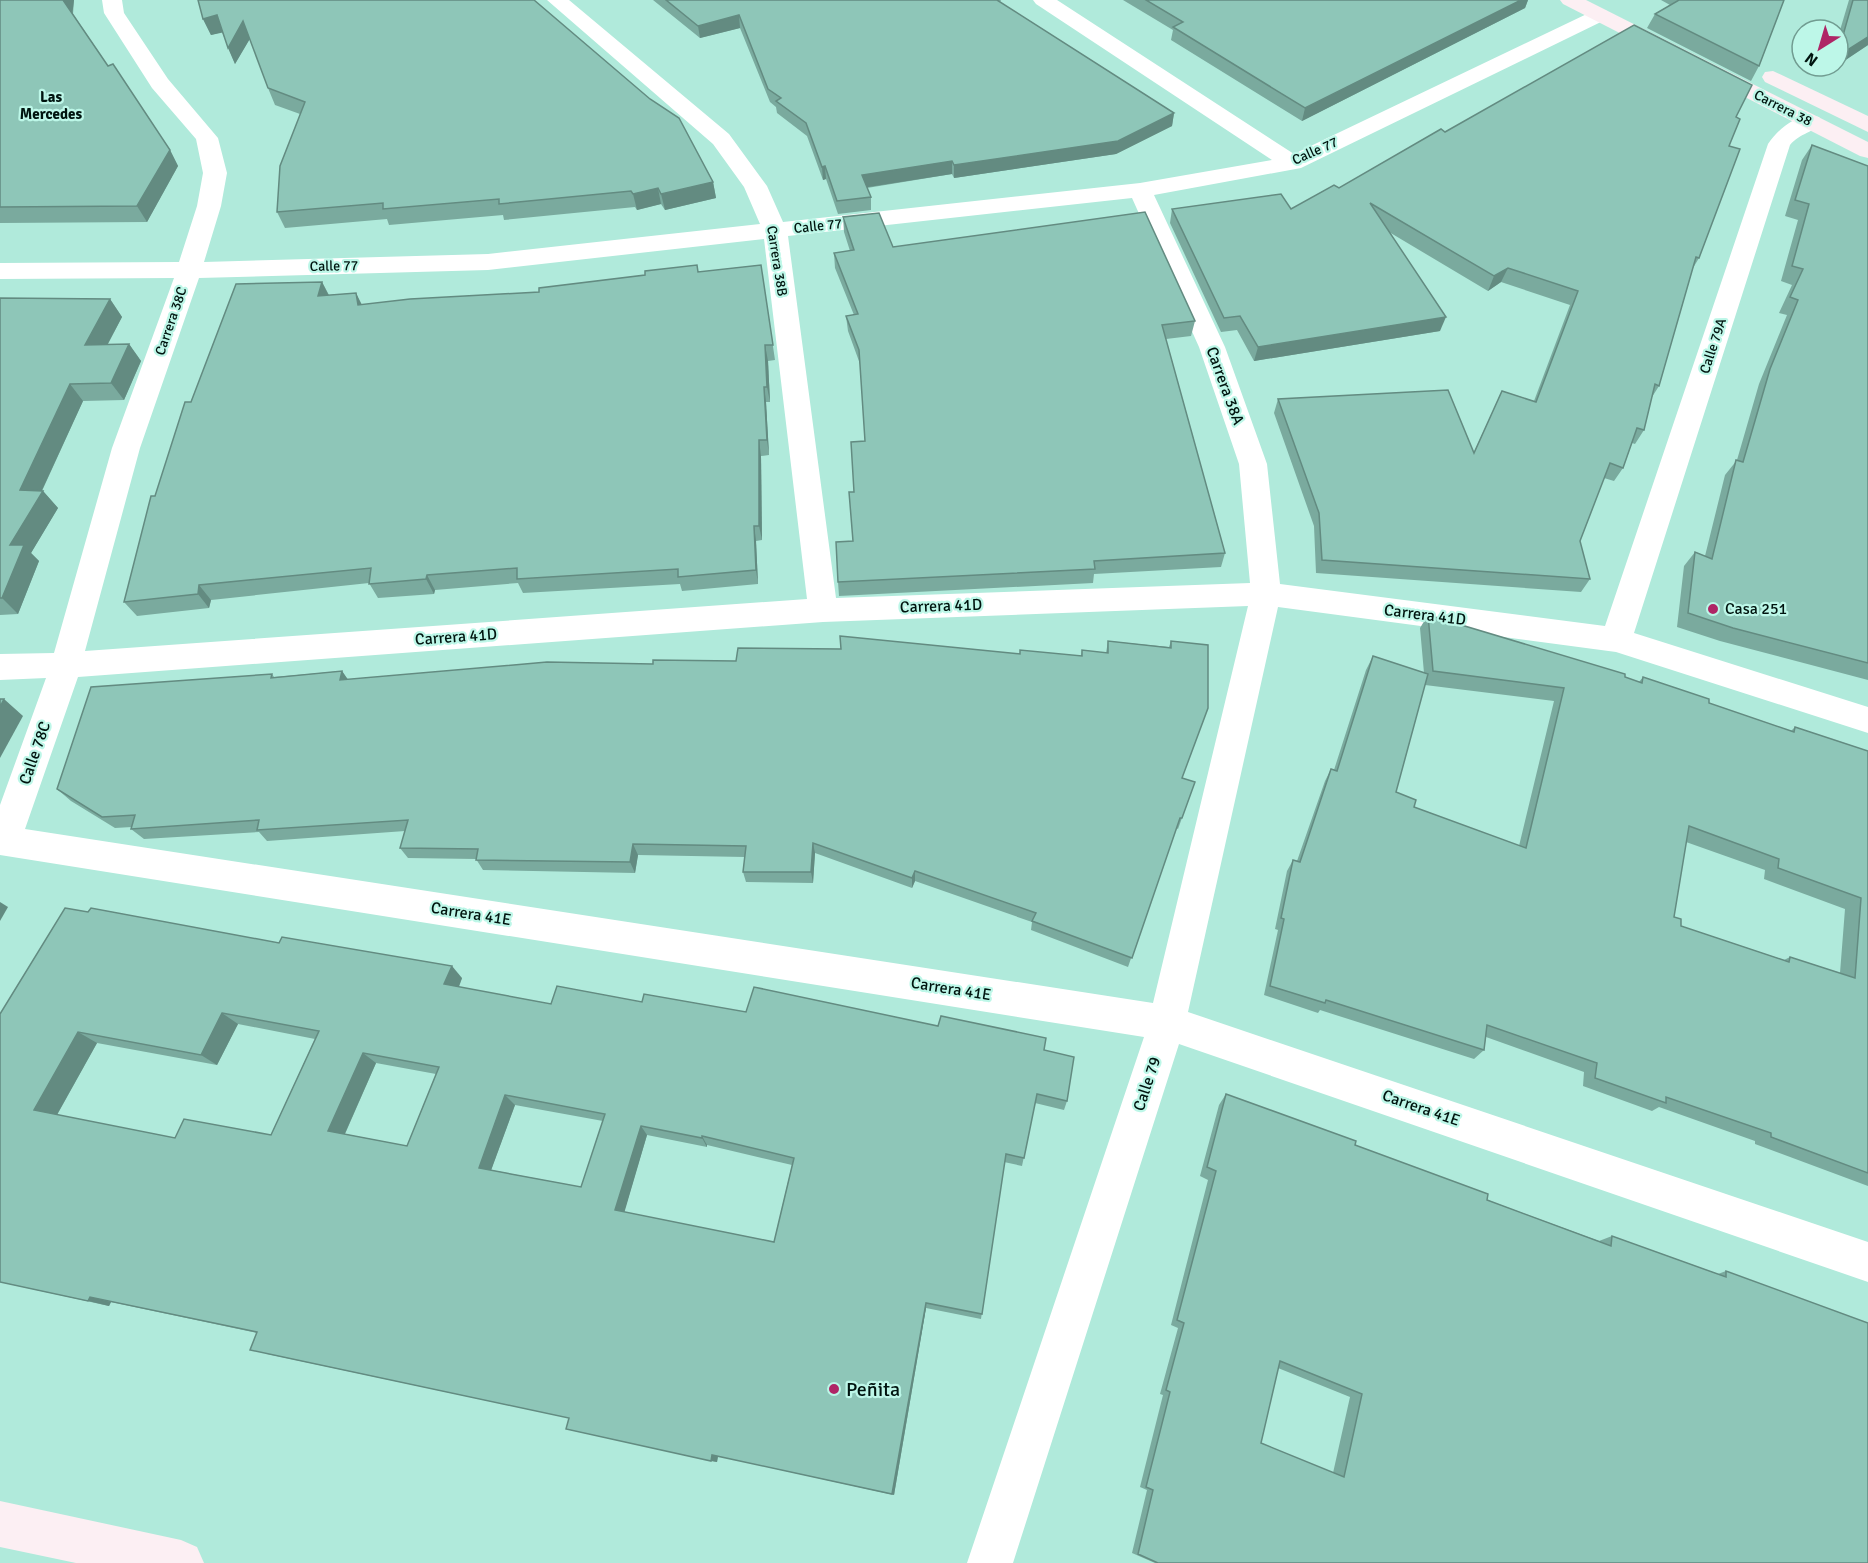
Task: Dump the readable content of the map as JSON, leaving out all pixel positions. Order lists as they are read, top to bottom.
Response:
{
  "streets": {
    "main road": ["Carrera 38", "Calle 79A"],
    "street": [
      "Calle 77",
      "Carrera 38B",
      "Carrera 38C",
      "Carrera 38A",
      "Carrera 41D",
      "Calle 78C",
      "Carrera 41E",
      "Calle 79"
    ]
  },
  "crossings": [
    ["Carrera 38", "Calle 77"],
    ["Carrera 38", "Calle 79A"],
    ["Calle 77", "Carrera 38B"],
    ["Calle 77", "Carrera 38C"],
    ["Calle 77", "Carrera 38A"],
    ["Carrera 38B", "Carrera 41D"],
    ["Carrera 38C", "Carrera 41D"],
    ["Carrera 38C", "Calle 78C"],
    ["Calle 79A", "Carrera 41D"],
    ["Carrera 38A", "Carrera 41D"],
    ["Carrera 38A", "Calle 79"],
    ["Carrera 41D", "Calle 78C"],
    ["Carrera 41D", "Calle 79"],
    ["Calle 78C", "Carrera 41E"],
    ["Carrera 41E", "Calle 79"]
  ],
  "districts": ["Las Mercedes"],
  "places": ["Casa 251", "Peñita"],
  "north": "bottom left"
}
